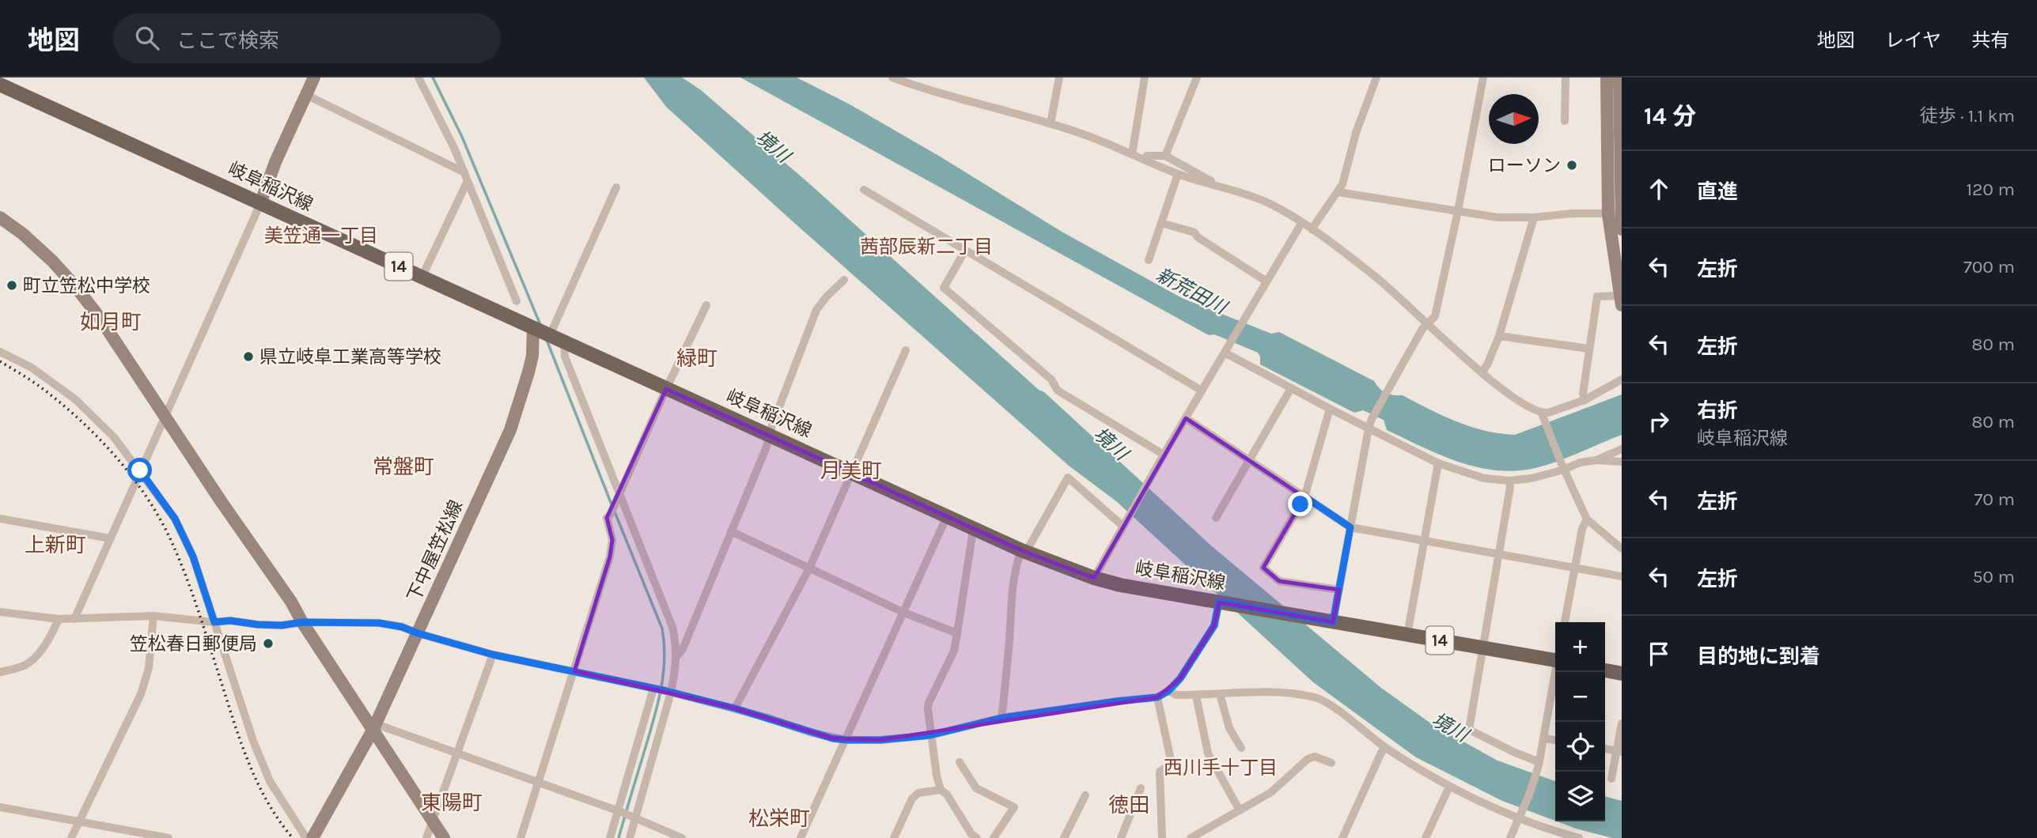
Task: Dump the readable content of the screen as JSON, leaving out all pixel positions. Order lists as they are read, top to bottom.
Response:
{
  "streets": {
    "main road": ["岐阜稲沢線", "14"],
    "street": ["下中屋笠松線"]
  },
  "crossings": [
    ["岐阜稲沢線", "下中屋笠松線"]
  ],
  "districts": [
    "美笠通一丁目",
    "茜部辰新二丁目",
    "如月町",
    "緑町",
    "常盤町",
    "月美町",
    "上新町",
    "西川手十丁目",
    "東陽町",
    "徳田",
    "松栄町"
  ],
  "water": ["境川", "新荒田川"],
  "places": [
    "ローソン",
    "町立笠松中学校",
    "県立岐阜工業高等学校",
    "笠松春日郵便局"
  ],
  "north": "right",
  "page": {
    "header": "地図",
    "search": "ここで検索",
    "nav": ["地図", "レイヤ", "共有"],
    "heading": ["14 分", "徒歩 · 1.1 km"],
    "list": [
      ["直進", "120 m"],
      ["左折", "700 m"],
      ["左折", "80 m"],
      ["右折", "岐阜稲沢線", "80 m"],
      ["左折", "70 m"],
      ["左折", "50 m"],
      "目的地に到着"
    ],
    "map_buttons": ["+", "−"]
  }
}
